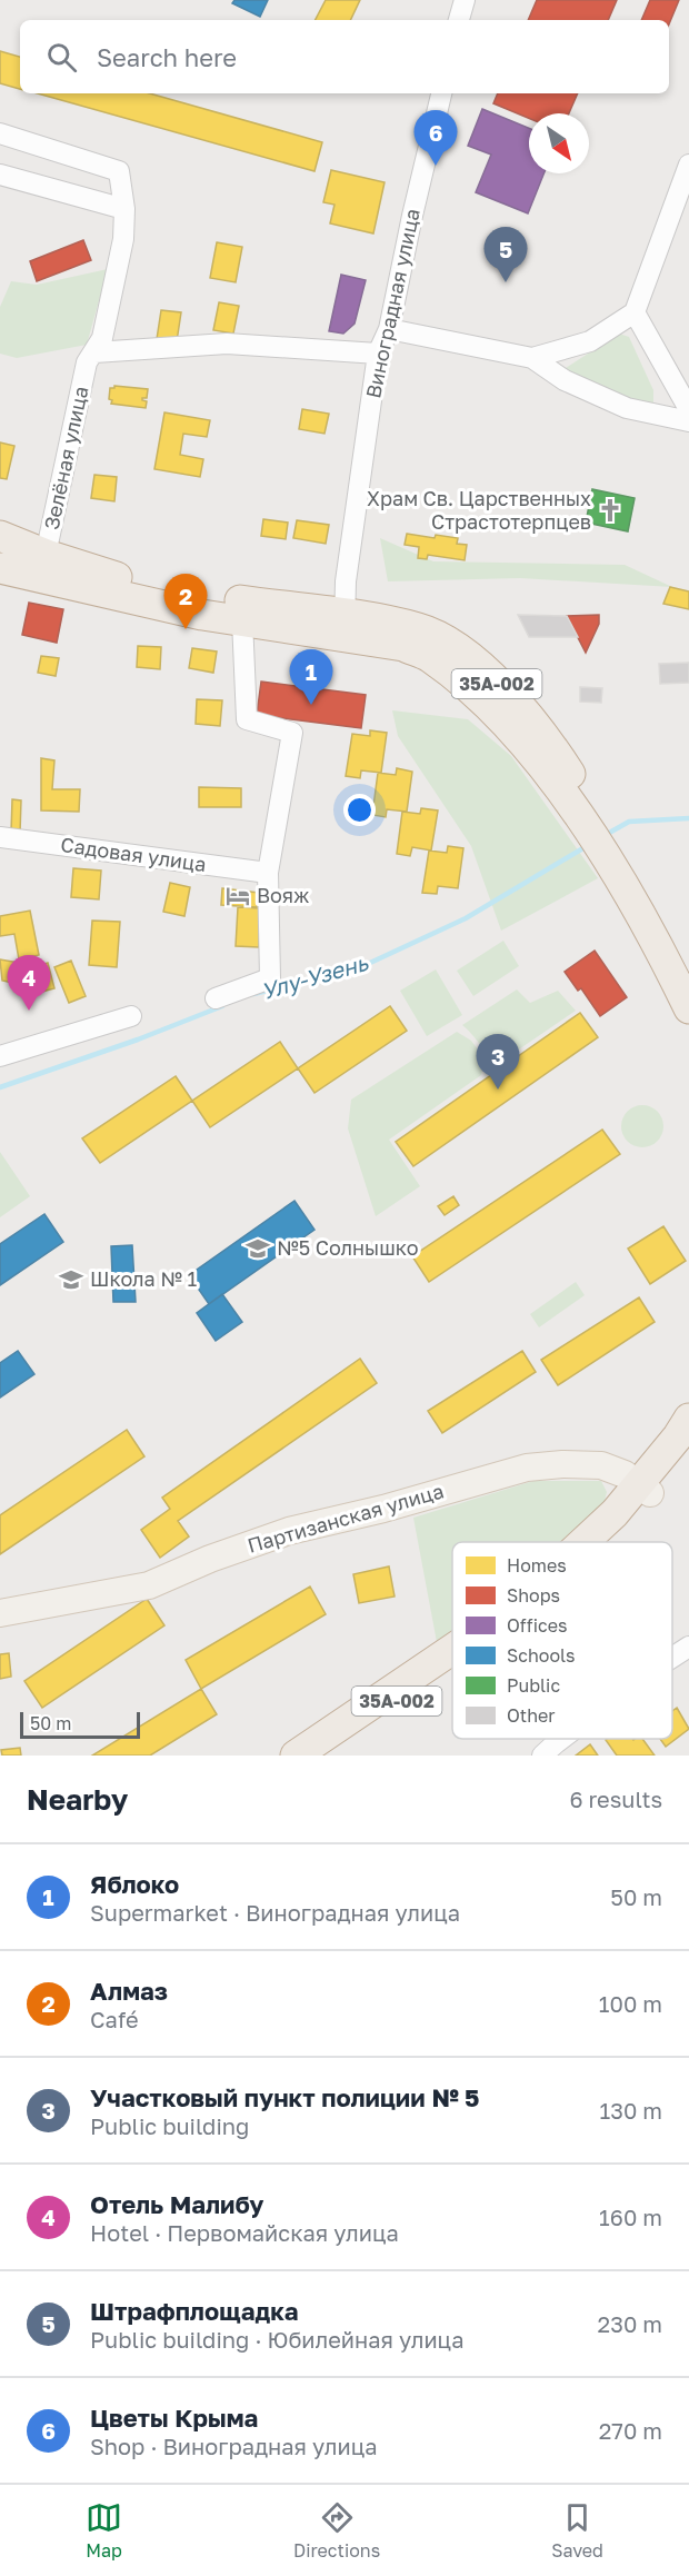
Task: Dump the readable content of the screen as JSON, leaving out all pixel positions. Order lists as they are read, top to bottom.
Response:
{
  "streets": {
    "highway": ["35А-002"],
    "main road": ["Партизанская улица"],
    "street": ["Виноградная улица", "Зелёная улица", "Садовая улица"]
  },
  "crossings": [
    ["Виноградная улица", "35А-002"],
    ["Зелёная улица", "35А-002"],
    ["35А-002", "Партизанская улица"]
  ],
  "water": ["Улу-Узень"],
  "places": {
    "church": ["Храм Св. Царственных Страстотерпцев"],
    "hotel": ["Вояж"],
    "school or university": ["№5 Солнышко", "Школа № 1"]
  },
  "legend": [
    "Homes",
    "Shops",
    "Offices",
    "Schools",
    "Public",
    "Other"
  ],
  "scale_bar": "50 m",
  "north": "bottom right",
  "page": {
    "search": "Search here",
    "pins": [
      "6",
      "5",
      "2",
      "1",
      "4",
      "3"
    ],
    "scale": "50 m",
    "heading": ["Nearby", "6 results"],
    "list": [
      {
        "mark": "1",
        "name": "Яблоко",
        "note": "Supermarket · Виноградная улица",
        "value": "50 m"
      },
      {
        "mark": "2",
        "name": "Алмаз",
        "note": "Café",
        "value": "100 m"
      },
      {
        "mark": "3",
        "name": "Участковый пункт полиции № 5",
        "note": "Public building",
        "value": "130 m"
      },
      {
        "mark": "4",
        "name": "Отель Малибу",
        "note": "Hotel · Первомайская улица",
        "value": "160 m"
      },
      {
        "mark": "5",
        "name": "Штрафплощадка",
        "note": "Public building · Юбилейная улица",
        "value": "230 m"
      },
      {
        "mark": "6",
        "name": "Цветы Крыма",
        "note": "Shop · Виноградная улица",
        "value": "270 m"
      }
    ],
    "nav": ["Map", "Directions", "Saved"]
  }
}
